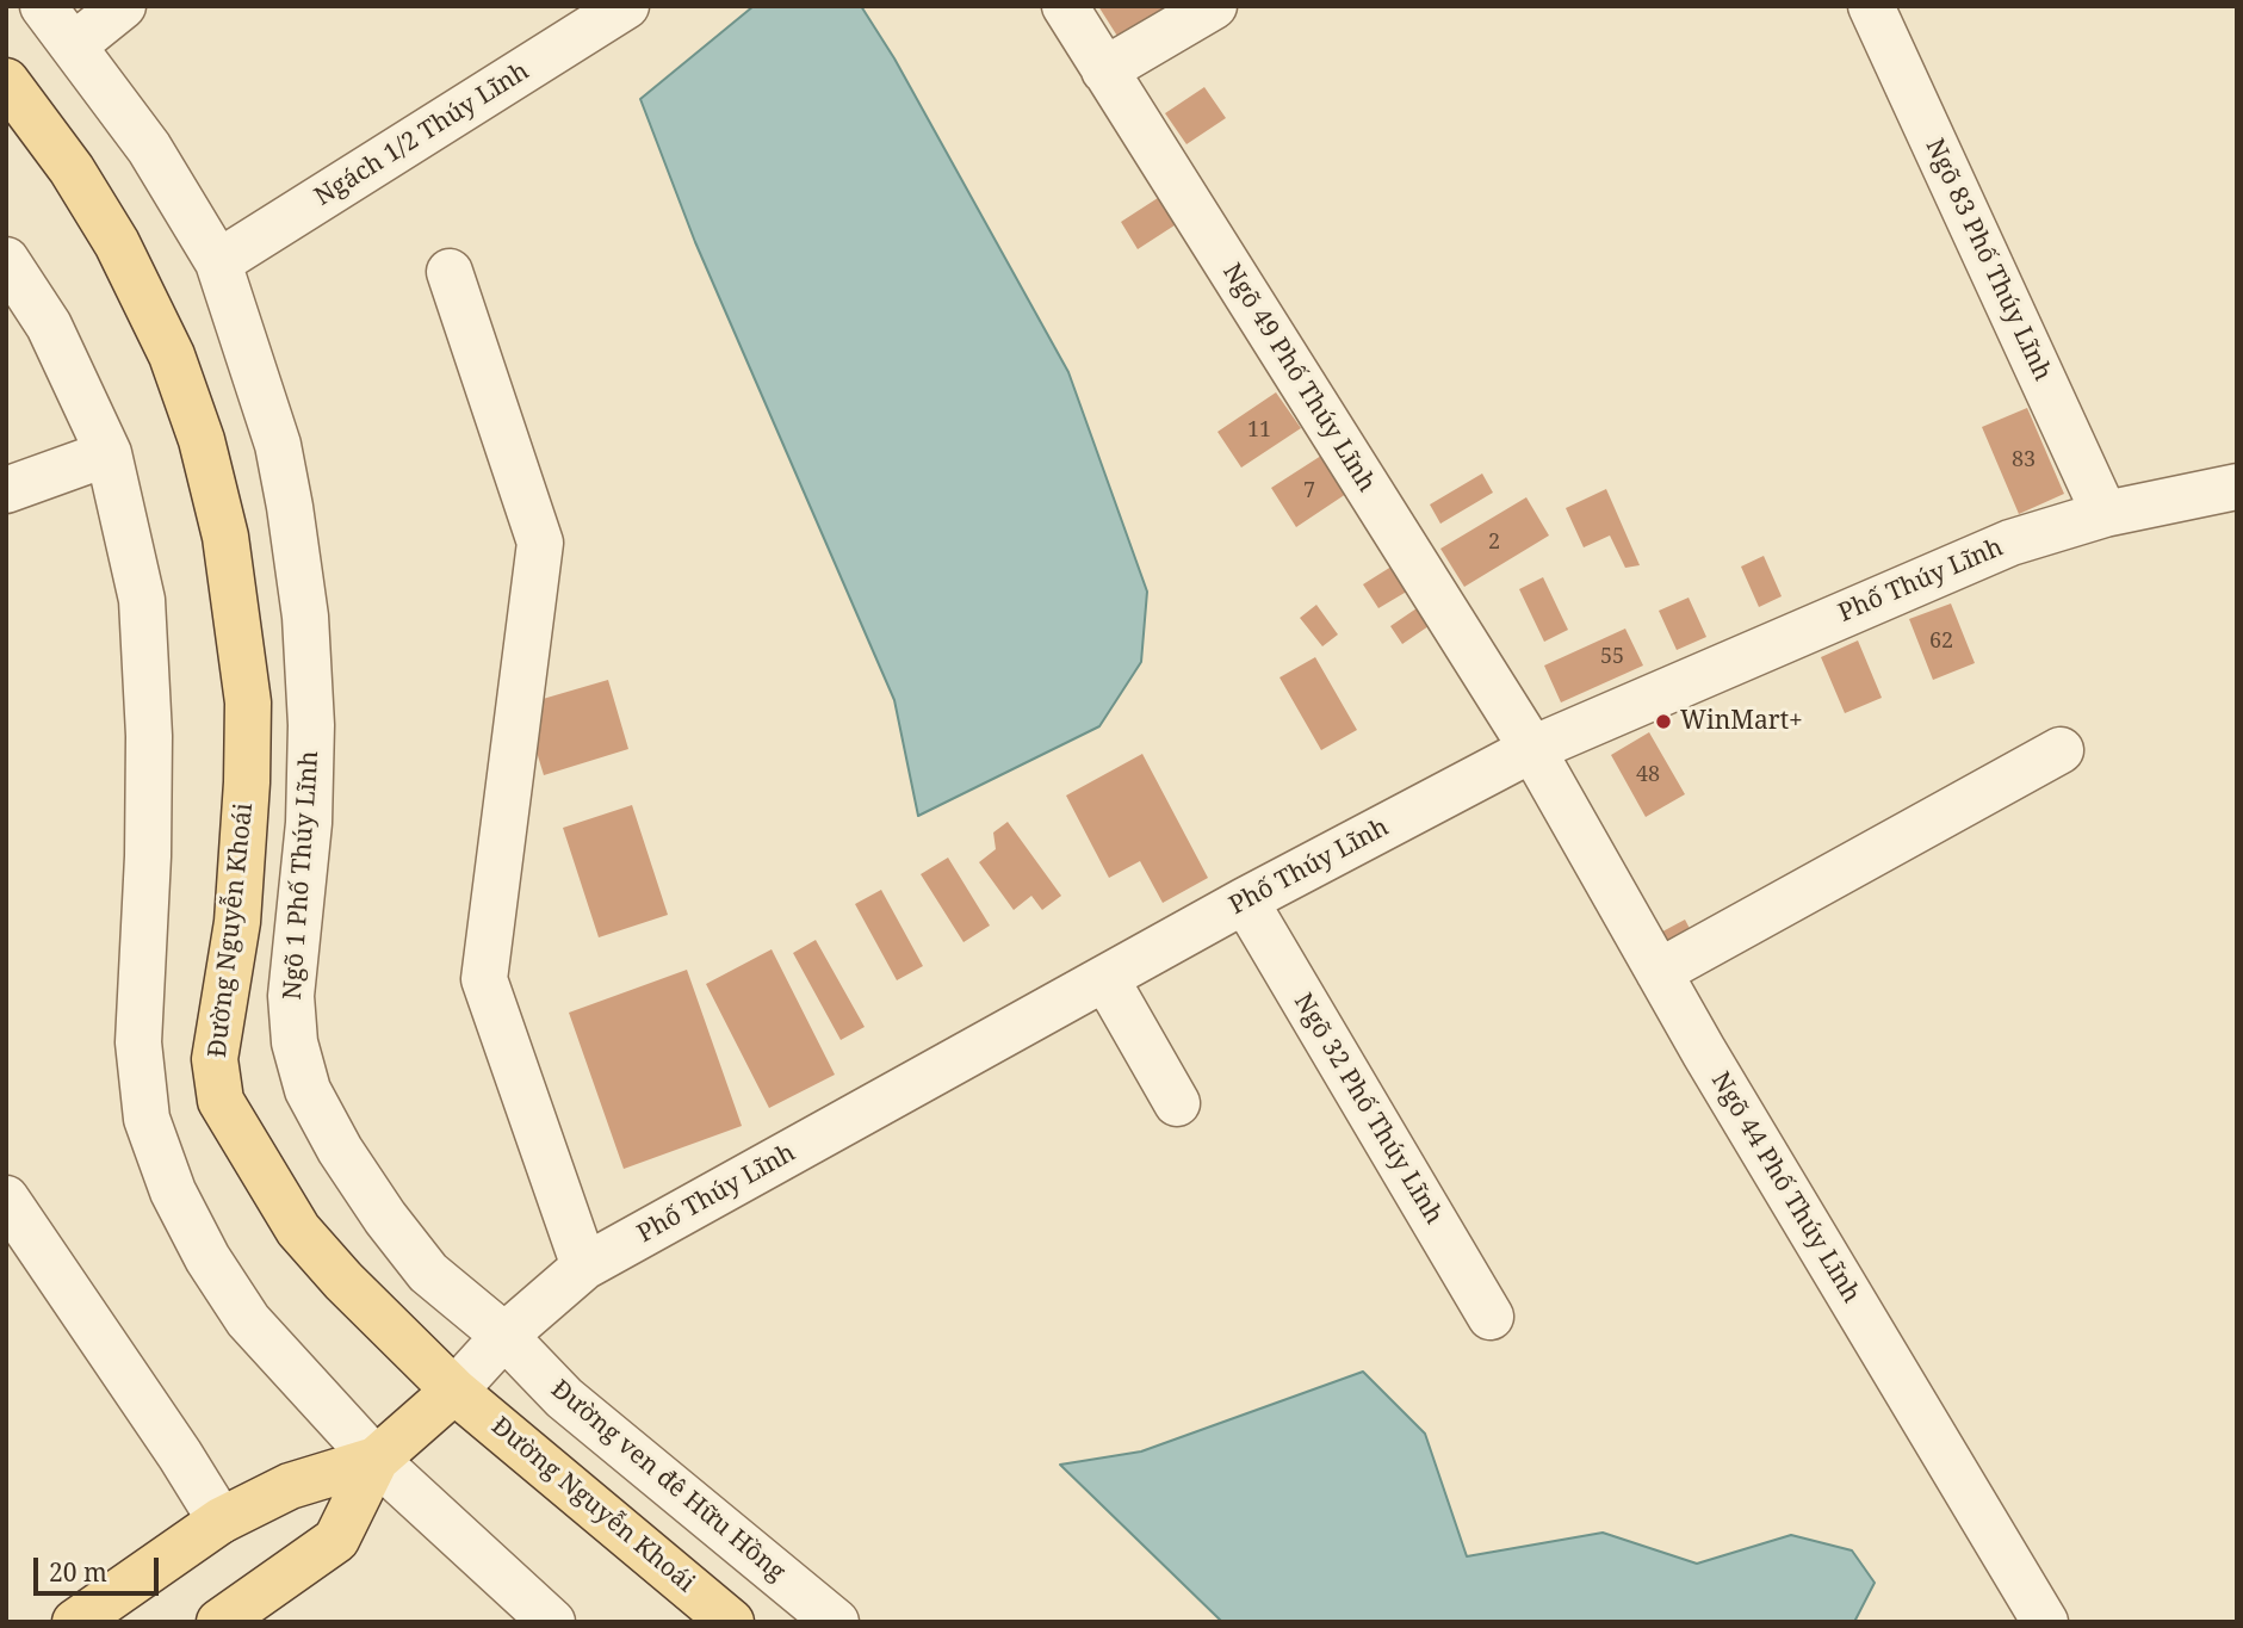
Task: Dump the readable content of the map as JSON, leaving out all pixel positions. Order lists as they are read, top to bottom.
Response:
{
  "streets": {
    "main road": ["Đường Nguyễn Khoái"],
    "street": [
      "Ngách 1/2 Thúy Lĩnh",
      "Ngõ 83 Phố Thúy Lĩnh",
      "Ngõ 49 Phố Thúy Lĩnh",
      "Phố Thúy Lĩnh",
      "Ngõ 1 Phố Thúy Lĩnh",
      "Ngõ 32 Phố Thúy Lĩnh",
      "Ngõ 44 Phố Thúy Lĩnh",
      "Đường ven đê Hữu Hồng"
    ]
  },
  "crossings": [
    ["Ngách 1/2 Thúy Lĩnh", "Ngõ 1 Phố Thúy Lĩnh"],
    ["Ngõ 83 Phố Thúy Lĩnh", "Phố Thúy Lĩnh"],
    ["Ngõ 49 Phố Thúy Lĩnh", "Phố Thúy Lĩnh"],
    ["Ngõ 49 Phố Thúy Lĩnh", "Ngõ 44 Phố Thúy Lĩnh"],
    ["Phố Thúy Lĩnh", "Ngõ 1 Phố Thúy Lĩnh"],
    ["Phố Thúy Lĩnh", "Đường Nguyễn Khoái"],
    ["Phố Thúy Lĩnh", "Ngõ 32 Phố Thúy Lĩnh"],
    ["Phố Thúy Lĩnh", "Ngõ 44 Phố Thúy Lĩnh"],
    ["Phố Thúy Lĩnh", "Đường ven đê Hữu Hồng"],
    ["Ngõ 1 Phố Thúy Lĩnh", "Đường ven đê Hữu Hồng"]
  ],
  "places": ["WinMart+"],
  "house_numbers": [
    "11",
    "83",
    "7",
    "2",
    "62",
    "55",
    "48"
  ],
  "scale_bar": "20 m"
}
